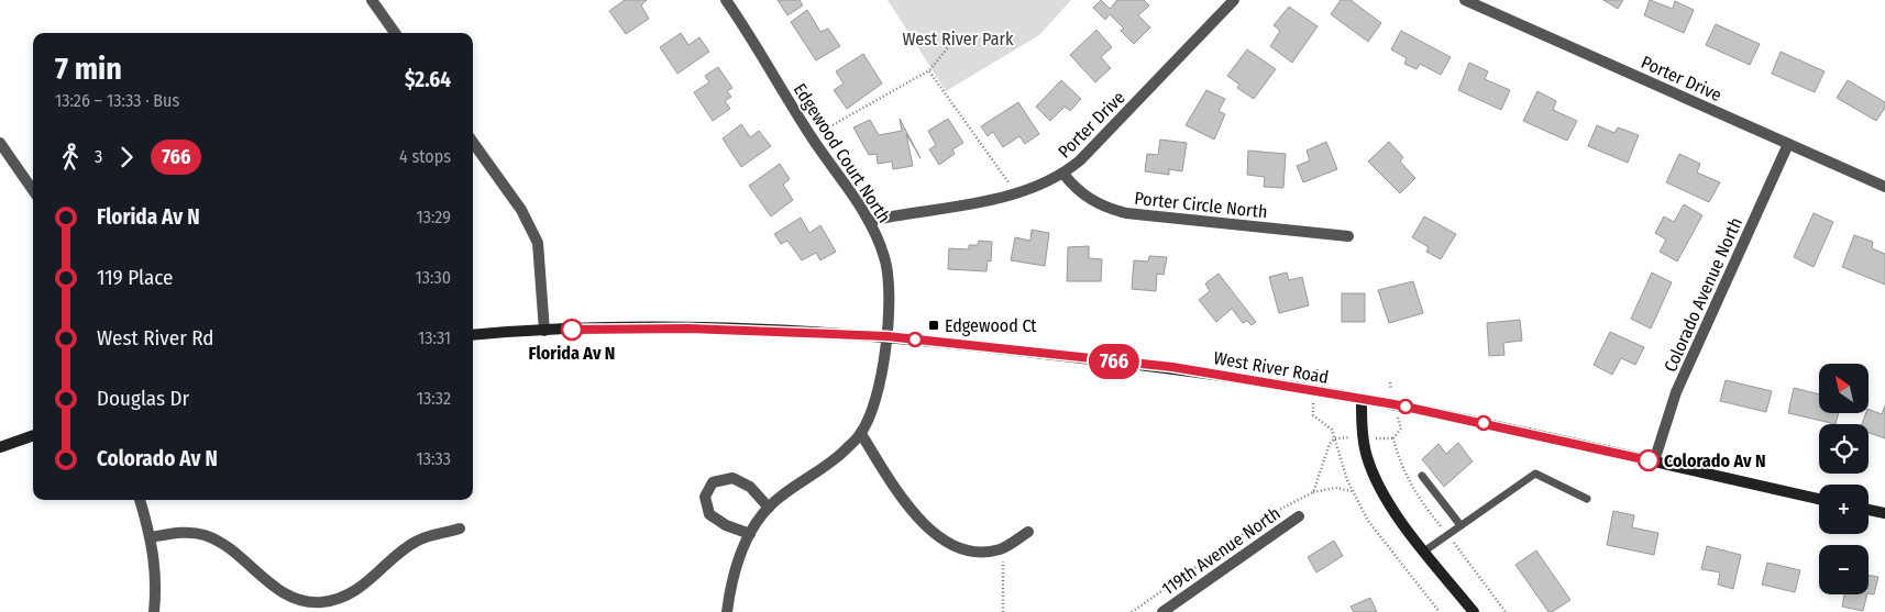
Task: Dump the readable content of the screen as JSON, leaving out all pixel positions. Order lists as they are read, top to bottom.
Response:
{
  "streets": {
    "main road": ["West River Road"],
    "street": [
      "Porter Drive",
      "Edgewood Court North",
      "Porter Circle North",
      "Colorado Avenue North",
      "119th Avenue North"
    ]
  },
  "crossings": [
    ["Porter Drive", "Edgewood Court North"],
    ["Porter Drive", "Porter Circle North"],
    ["Porter Drive", "Colorado Avenue North"],
    ["Edgewood Court North", "West River Road"],
    ["Colorado Avenue North", "West River Road"]
  ],
  "parks": ["West River Park"],
  "places": {
    "transit": ["Edgewood Ct"],
    "other": ["Florida Av N", "Colorado Av N"]
  },
  "lines": ["bus line 766"],
  "north": "top left",
  "page": {
    "on_map": "766",
    "heading": ["7 min", "13:26 – 13:33 · Bus", "$2.64"],
    "legs": ["3", "766", "4 stops"],
    "list": [
      {
        "name": "Florida Av N",
        "value": "13:29"
      },
      {
        "name": "119 Place",
        "value": "13:30"
      },
      {
        "name": "West River Rd",
        "value": "13:31"
      },
      {
        "name": "Douglas Dr",
        "value": "13:32"
      },
      {
        "name": "Colorado Av N",
        "value": "13:33"
      }
    ],
    "map_buttons": ["+", "−"]
  }
}
